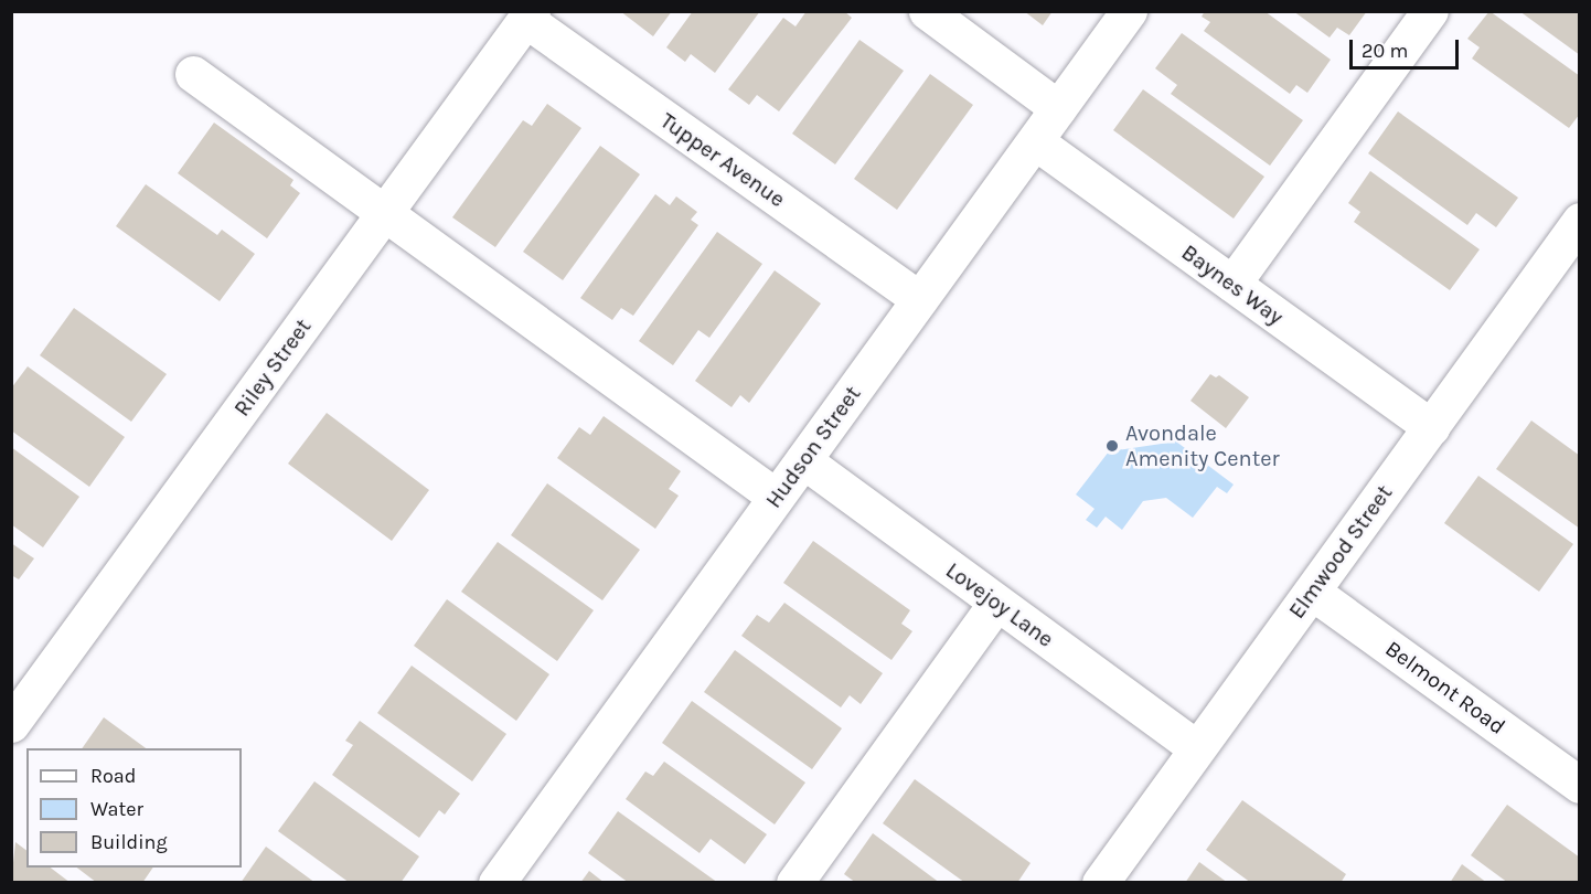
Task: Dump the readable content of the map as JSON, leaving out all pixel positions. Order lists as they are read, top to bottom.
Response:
{
  "streets": {
    "street": [
      "Tupper Avenue",
      "Baynes Way",
      "Riley Street",
      "Hudson Street",
      "Elmwood Street",
      "Lovejoy Lane",
      "Belmont Road"
    ]
  },
  "crossings": [
    ["Tupper Avenue", "Riley Street"],
    ["Tupper Avenue", "Hudson Street"],
    ["Baynes Way", "Hudson Street"],
    ["Baynes Way", "Elmwood Street"],
    ["Hudson Street", "Lovejoy Lane"],
    ["Elmwood Street", "Lovejoy Lane"],
    ["Elmwood Street", "Belmont Road"]
  ],
  "places": ["Avondale Amenity Center"],
  "legend": ["Road", "Water", "Building"],
  "scale_bar": "20 m"
}
